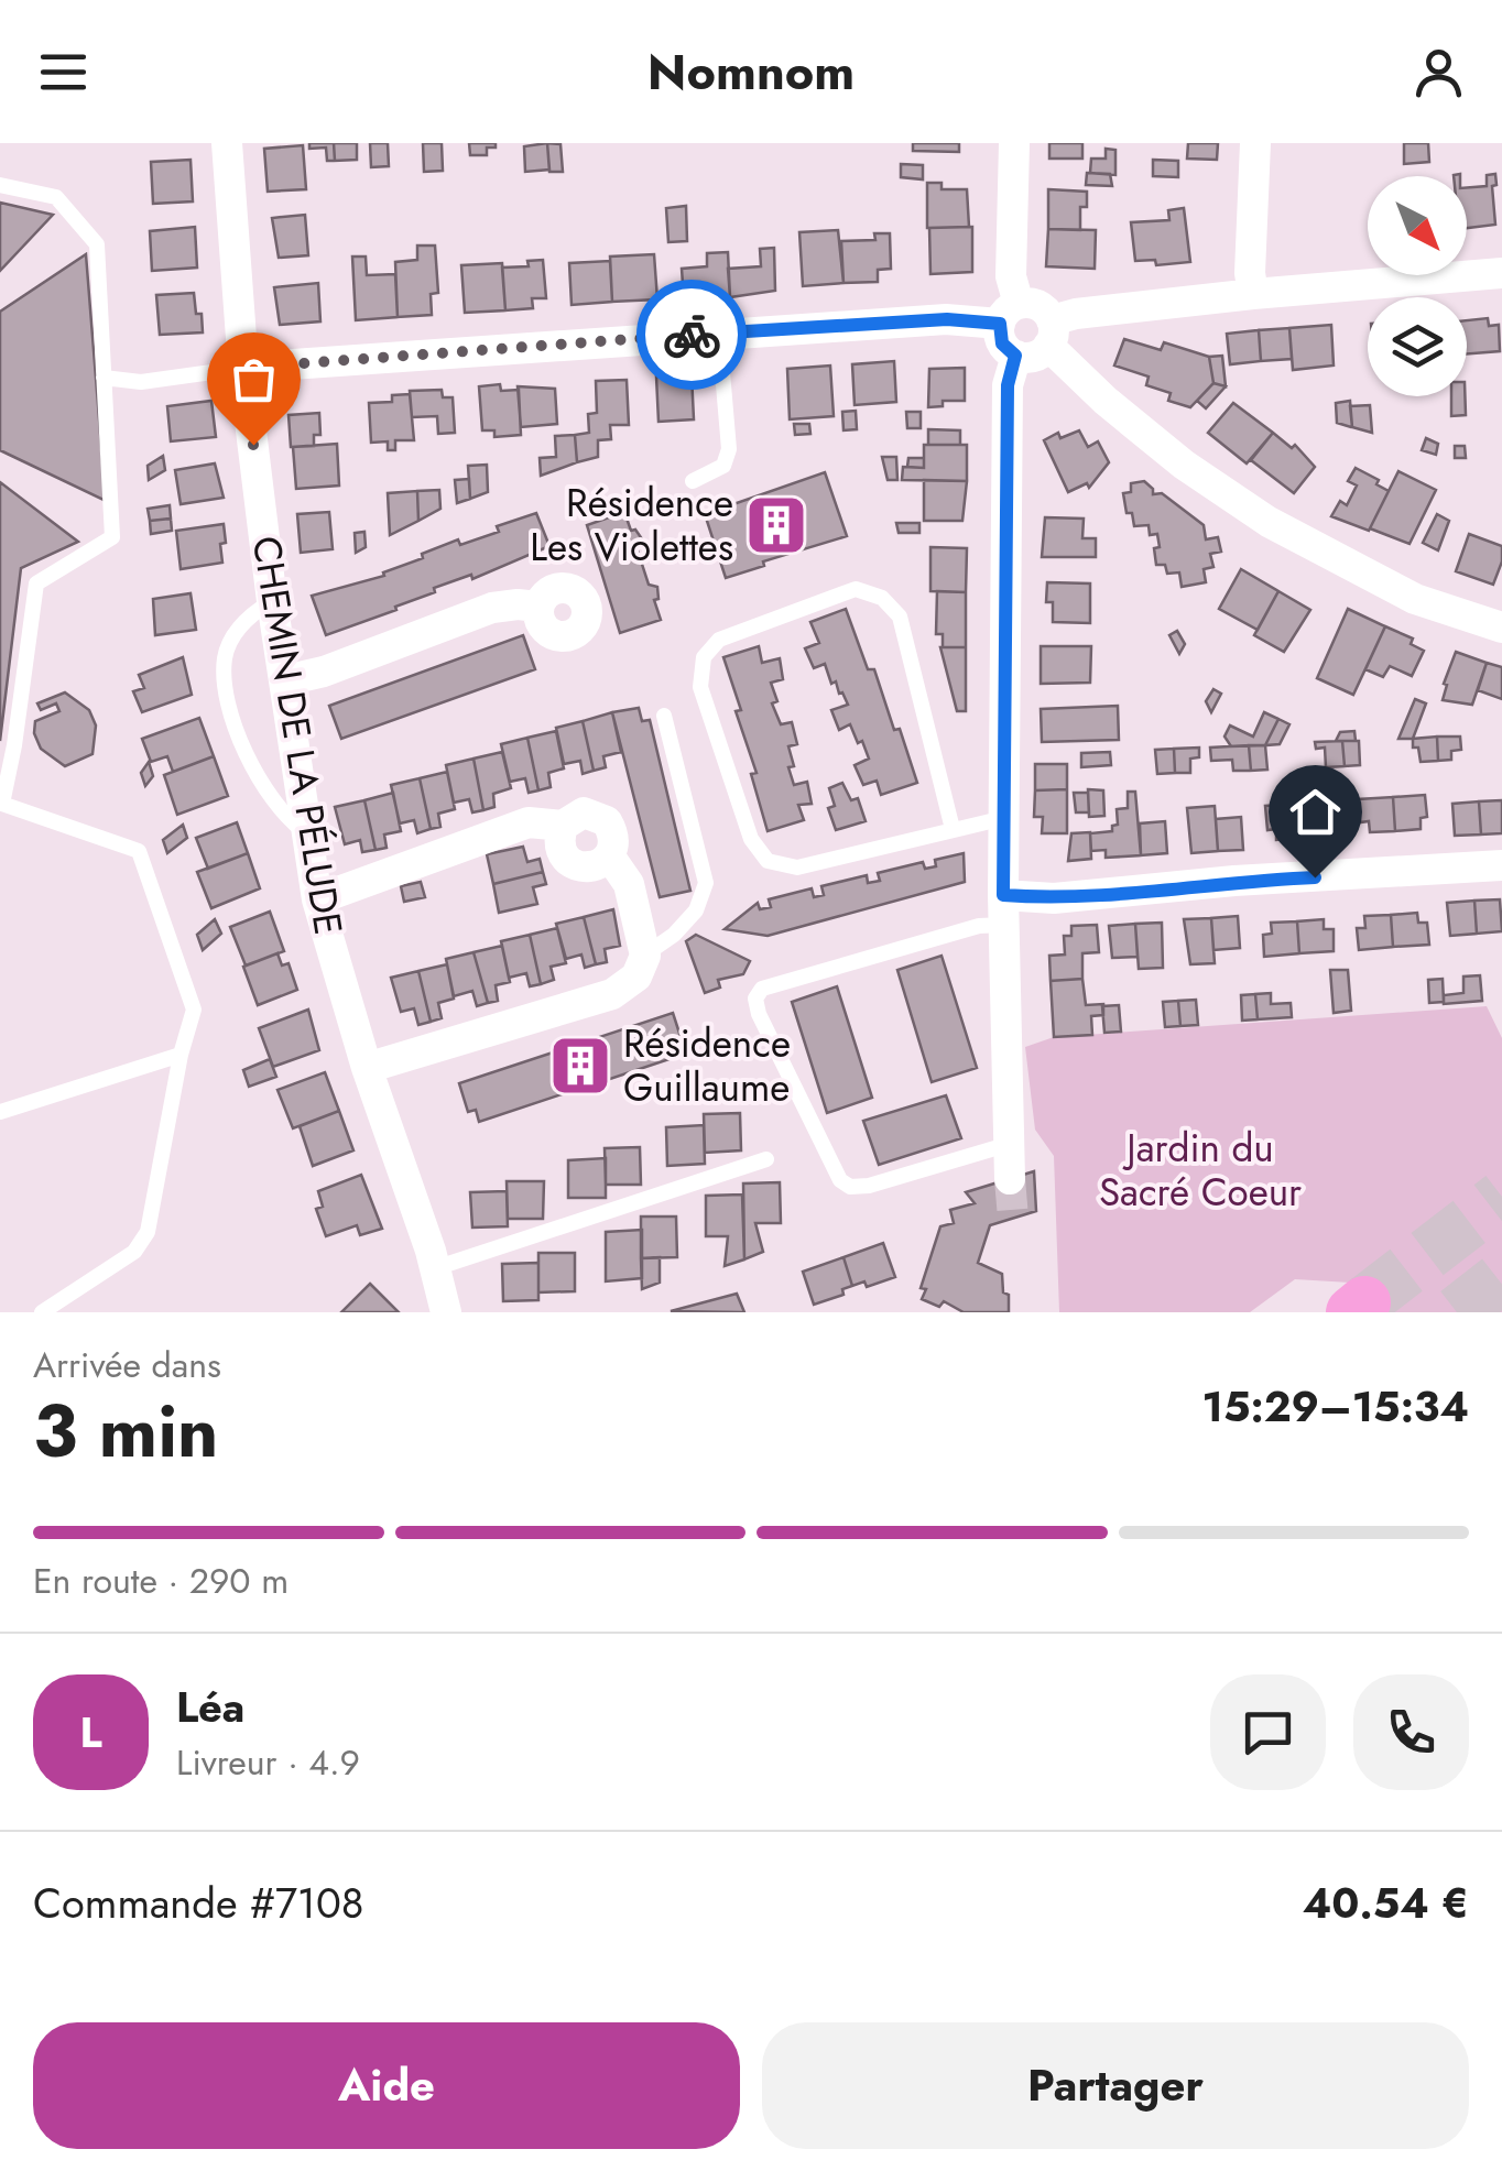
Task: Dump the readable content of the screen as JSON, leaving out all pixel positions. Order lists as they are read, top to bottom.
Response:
{
  "streets": {
    "street": ["CHEMIN DE LA PÉLUDE"]
  },
  "parks": ["Jardin du Sacré Coeur"],
  "places": {
    "building": ["Résidence Les Violettes", "Résidence Guillaume"]
  },
  "north": "bottom right",
  "page": {
    "header": "Nomnom",
    "heading": ["3 min", "Arrivée dans", "15:29–15:34"],
    "panel": [
      "Léa",
      "Livreur · 4.9",
      "Commande #7108",
      "40.54 €"
    ],
    "bar": "En route · 290 m",
    "round": "L",
    "buttons": ["Aide", "Partager"]
  }
}
